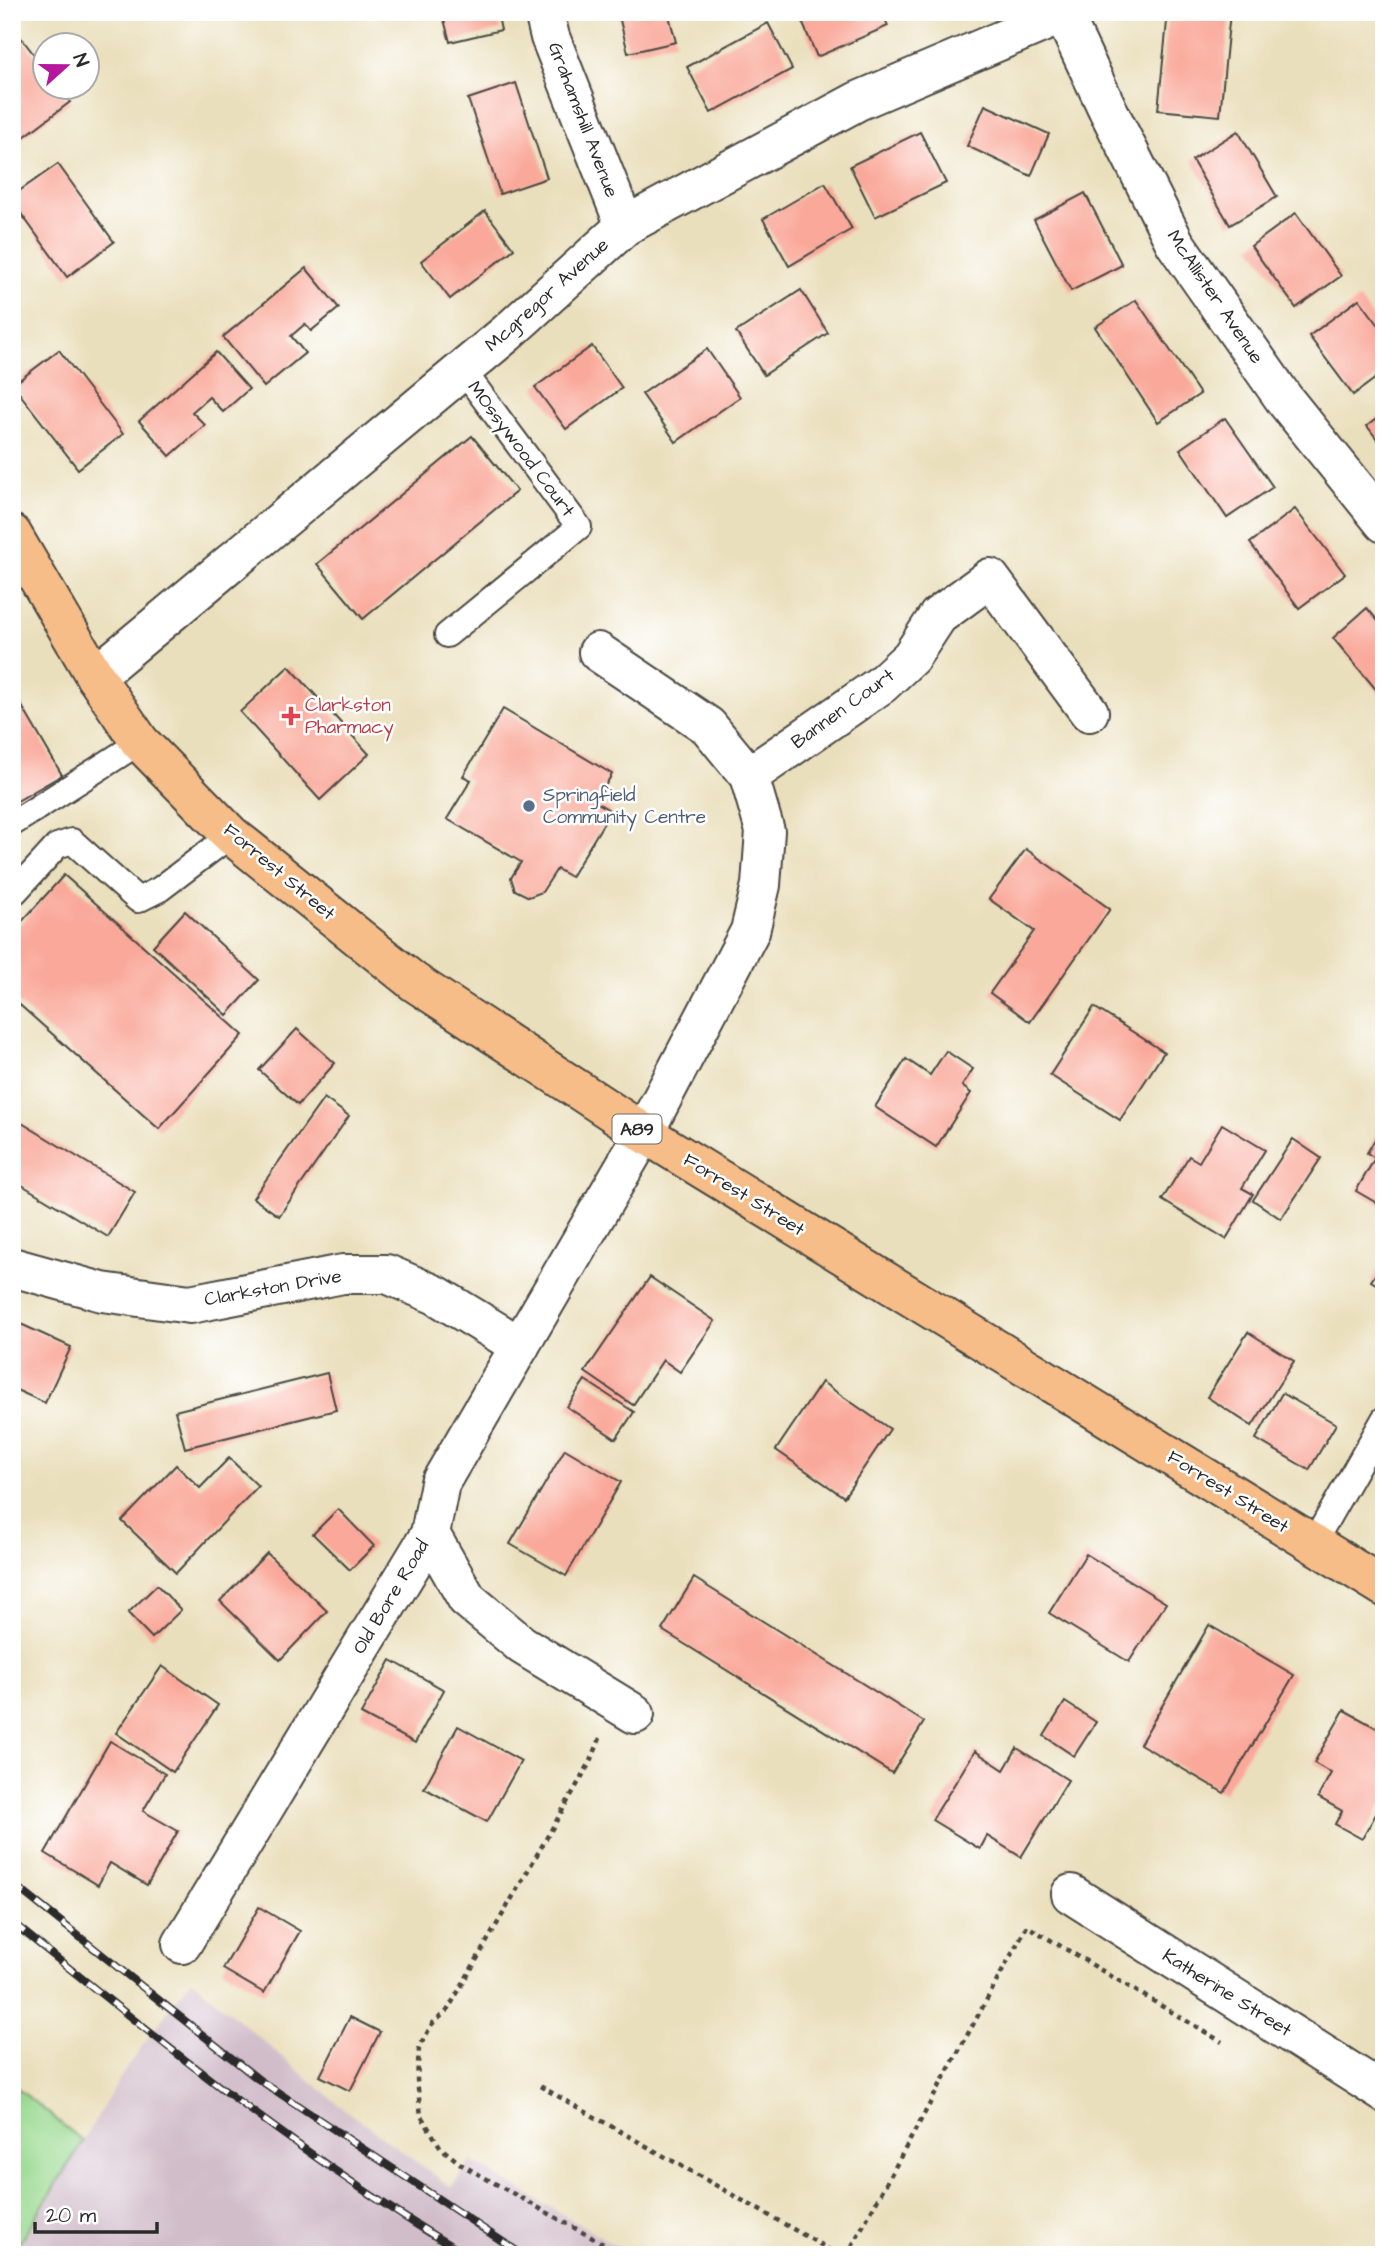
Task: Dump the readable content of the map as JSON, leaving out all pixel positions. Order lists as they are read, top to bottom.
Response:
{
  "streets": {
    "main road": ["Forrest Street", "A89"],
    "street": [
      "Grahamshill Avenue",
      "Mcgregor Avenue",
      "McAllister Avenue",
      "Bannen Court",
      "Clarkston Drive",
      "Old Bore Road",
      "Katherine Street"
    ],
    "lane": ["MOssywood Court"]
  },
  "crossings": [
    ["Grahamshill Avenue", "Mcgregor Avenue"],
    ["Mcgregor Avenue", "McAllister Avenue"],
    ["Mcgregor Avenue", "MOssywood Court"],
    ["Mcgregor Avenue", "Forrest Street"],
    ["Forrest Street", "Old Bore Road"],
    ["Clarkston Drive", "Old Bore Road"]
  ],
  "places": {
    "health": ["Clarkston Pharmacy"],
    "other": ["Springfield Community Centre"]
  },
  "scale_bar": "20 m",
  "north": "right"
}
